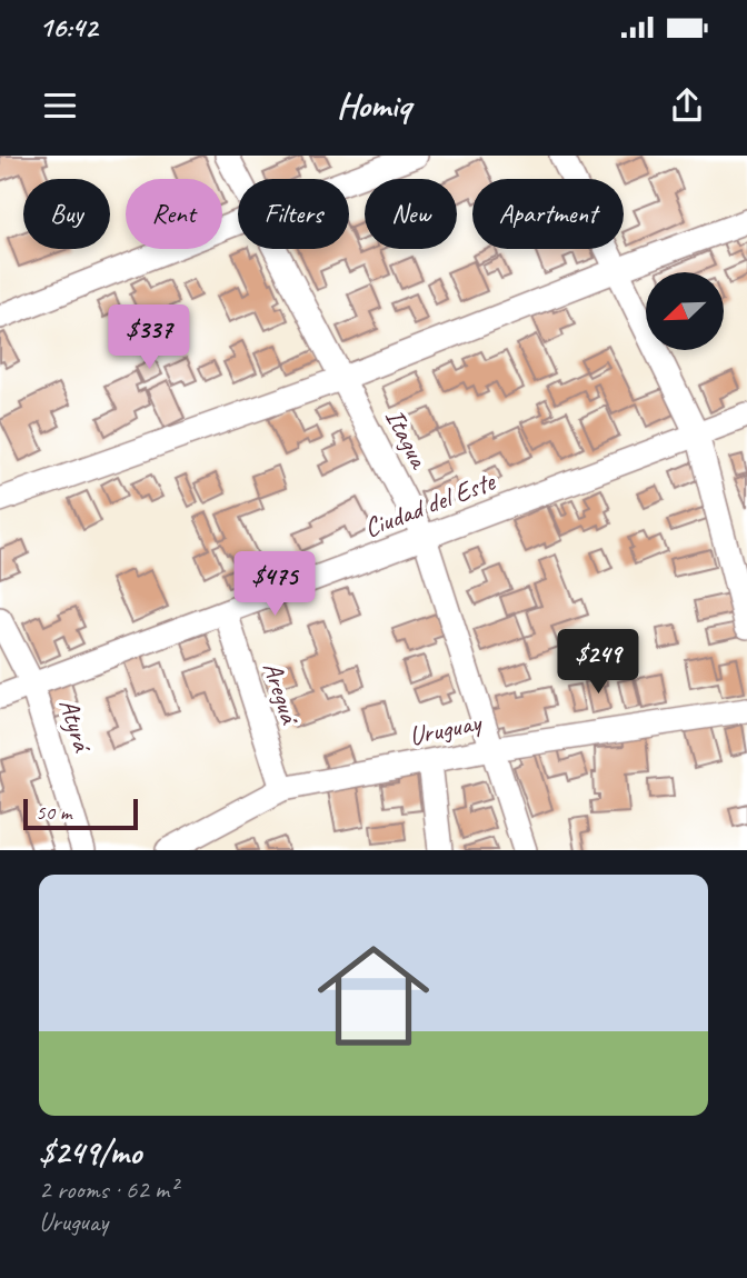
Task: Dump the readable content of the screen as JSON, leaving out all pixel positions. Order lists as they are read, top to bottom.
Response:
{
  "streets": {
    "street": [
      "Itagua",
      "Ciudad del Este",
      "Areguá",
      "Atyrá",
      "Uruguay"
    ]
  },
  "crossings": [
    ["Itagua", "Ciudad del Este"],
    ["Itagua", "Uruguay"],
    ["Ciudad del Este", "Areguá"],
    ["Ciudad del Este", "Atyrá"],
    ["Areguá", "Uruguay"]
  ],
  "scale_bar": "50 m",
  "north": "bottom left",
  "page": {
    "status": "16:42",
    "header": "Homiq",
    "chip": [
      "Buy",
      "Rent",
      "Filters",
      "New",
      "Apartment"
    ],
    "price": ["$337", "$475", "$249"],
    "scale": "50 m",
    "list": [
      {
        "name": "$249/mo",
        "note": "2 rooms · 62 m² · Uruguay"
      }
    ]
  }
}
